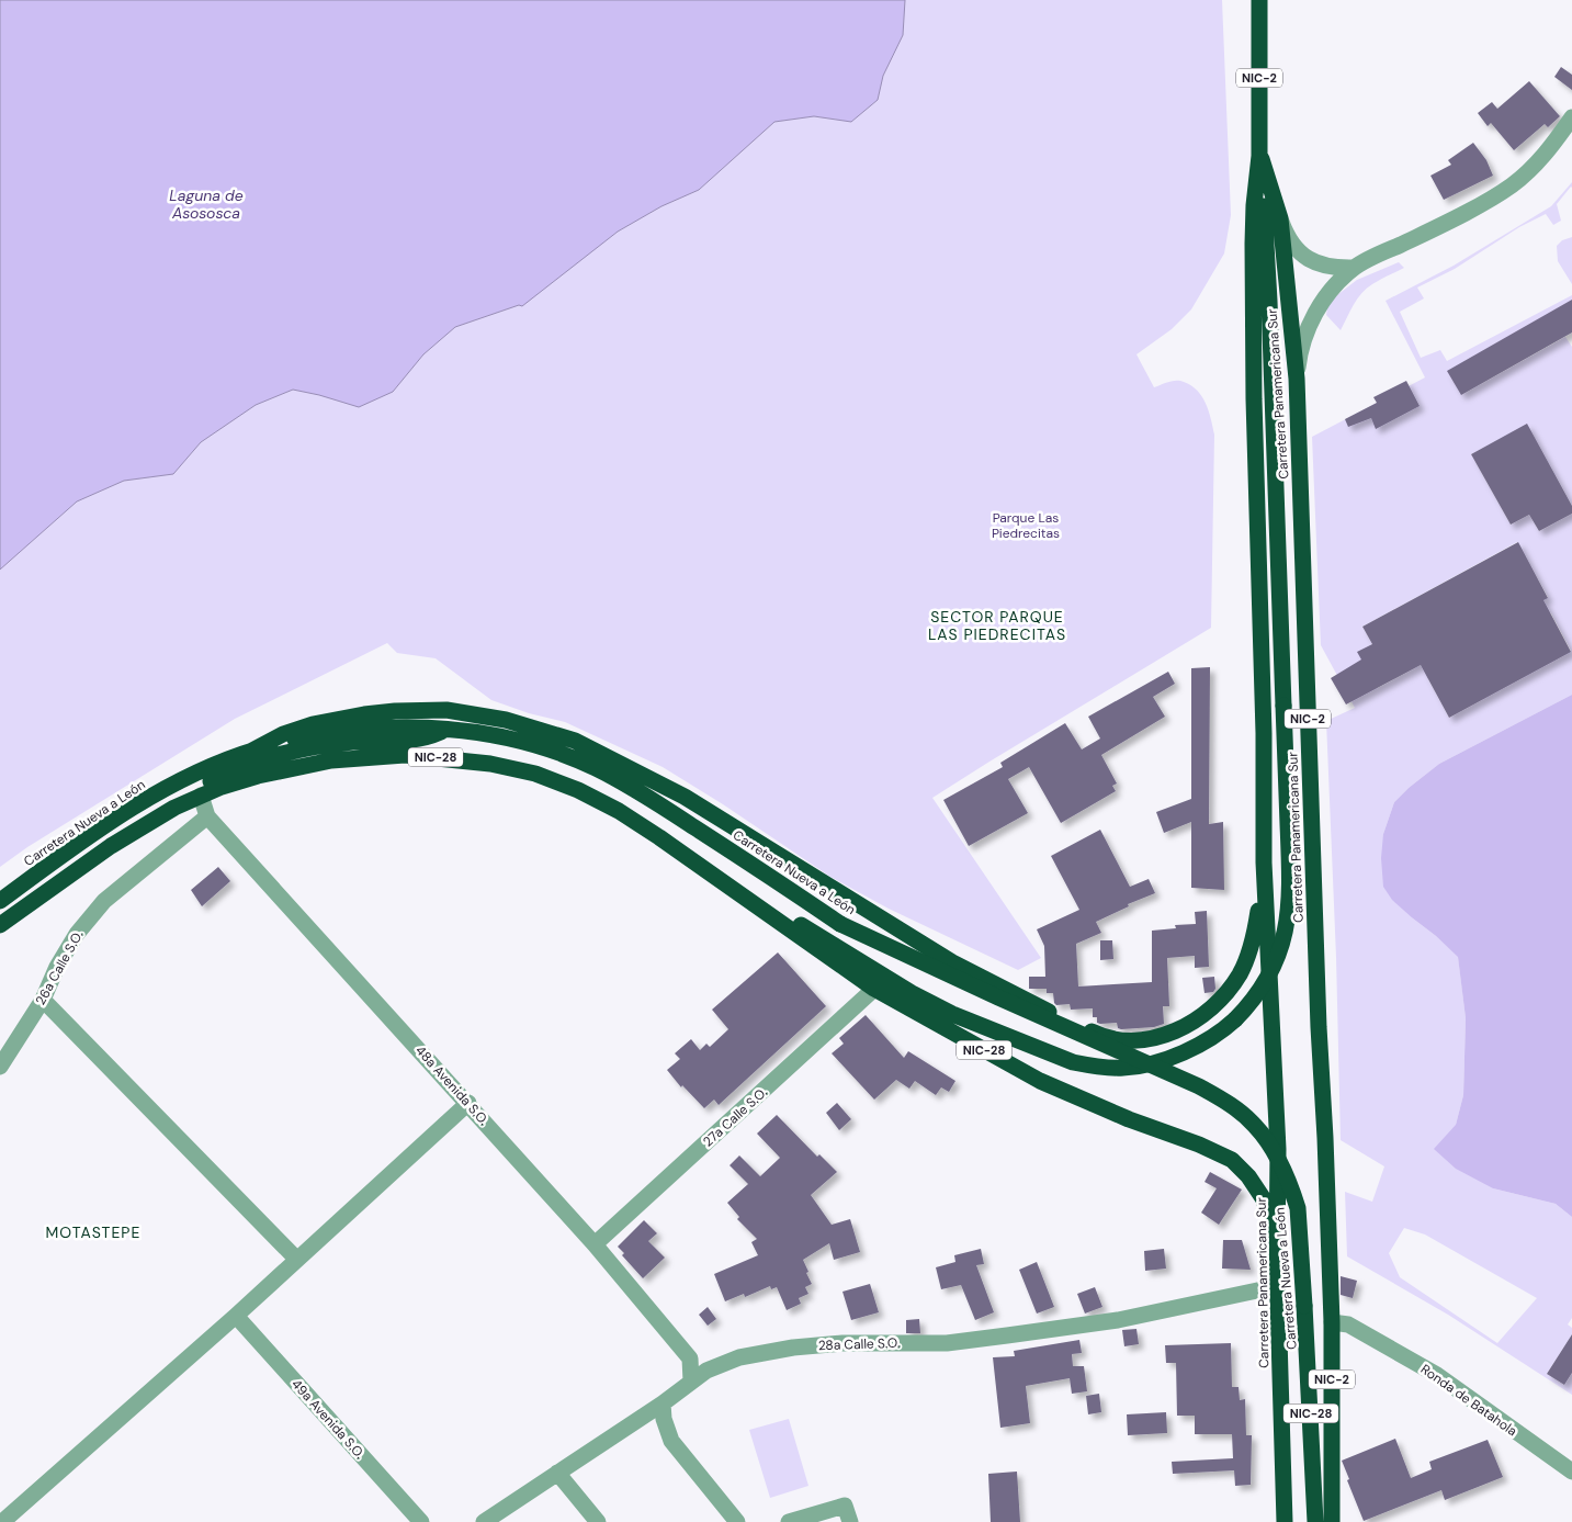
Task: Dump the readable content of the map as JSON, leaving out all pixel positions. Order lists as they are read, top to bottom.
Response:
{
  "streets": {
    "highway": [
      "NIC-2",
      "Carretera Panamericana Sur",
      "NIC-28",
      "Carretera Nueva a León"
    ],
    "street": [
      "26a Calle S.O.",
      "48a Avenida S.O.",
      "27a Calle S.O.",
      "28a Calle S.O.",
      "Ronda de Batahola",
      "49a Avenida S.O."
    ]
  },
  "crossings": [
    ["Carretera Panamericana Sur", "Carretera Nueva a León"],
    ["Carretera Panamericana Sur", "28a Calle S.O."],
    ["Carretera Panamericana Sur", "Ronda de Batahola"],
    ["Carretera Nueva a León", "48a Avenida S.O."],
    ["Carretera Nueva a León", "27a Calle S.O."],
    ["26a Calle S.O.", "48a Avenida S.O."],
    ["48a Avenida S.O.", "27a Calle S.O."],
    ["48a Avenida S.O.", "28a Calle S.O."]
  ],
  "districts": ["SECTOR PARQUE LAS PIEDRECITAS", "MOTASTEPE"],
  "water": ["Laguna de Asososca"],
  "parks": ["Parque Las Piedrecitas"]
}
